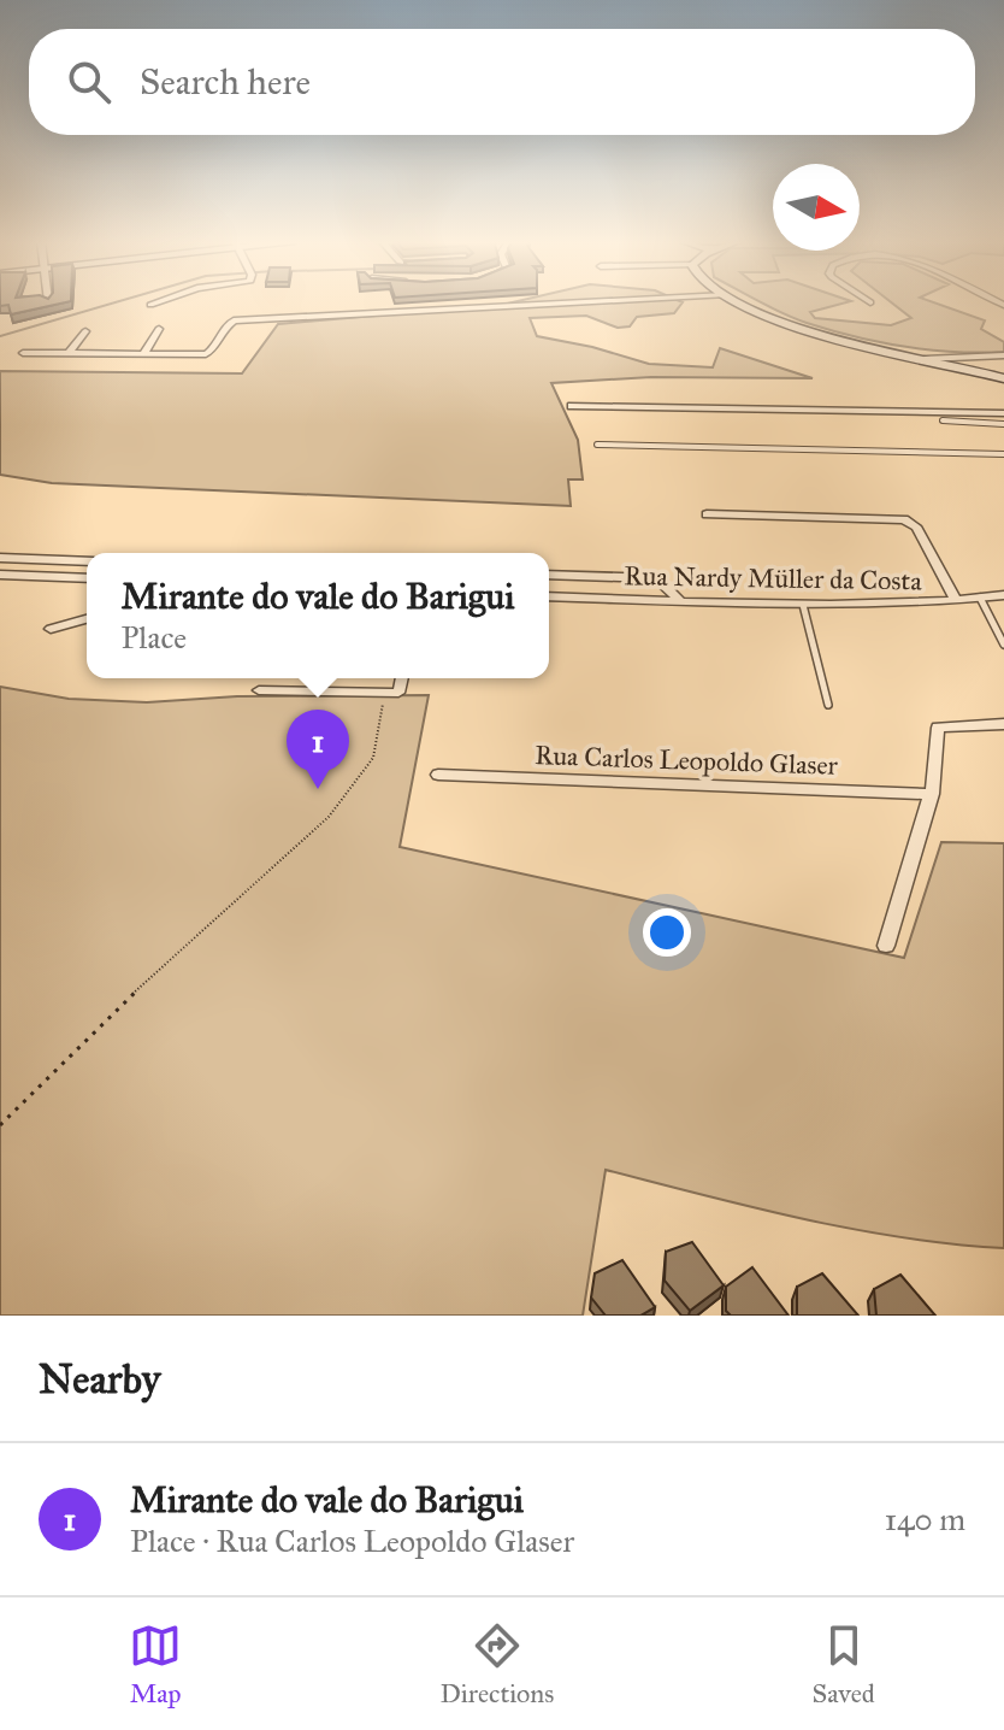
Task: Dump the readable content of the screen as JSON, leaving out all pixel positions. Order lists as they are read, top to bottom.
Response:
{
  "streets": {
    "street": ["Rua Nardy Müller da Costa", "Rua Carlos Leopoldo Glaser"]
  },
  "north": "right",
  "page": {
    "search": "Search here",
    "popup": ["Mirante do vale do Barigui", "Place"],
    "pins": "1",
    "heading": "Nearby",
    "list": [
      {
        "mark": "1",
        "name": "Mirante do vale do Barigui",
        "note": "Place · Rua Carlos Leopoldo Glaser",
        "value": "140 m"
      }
    ],
    "nav": ["Map", "Directions", "Saved"]
  }
}
